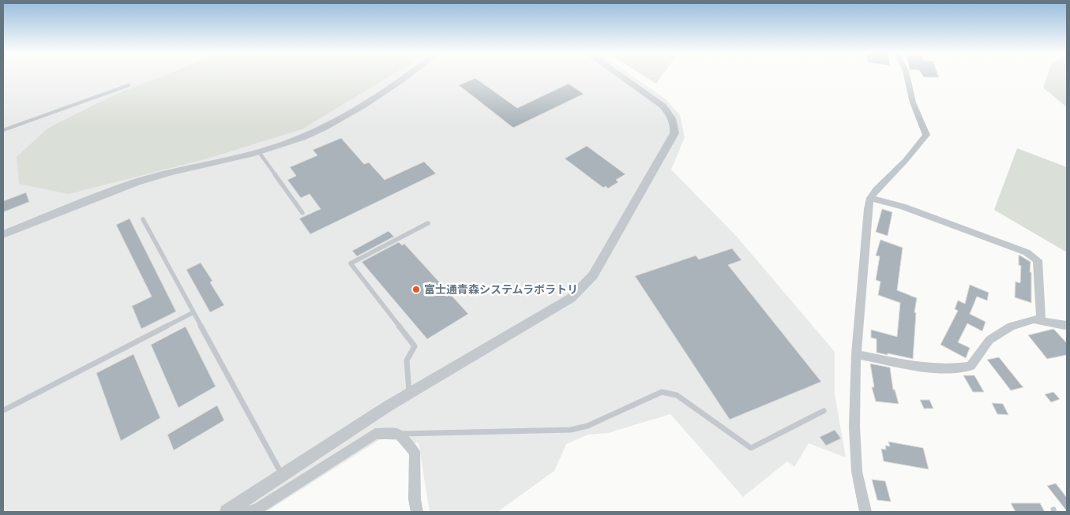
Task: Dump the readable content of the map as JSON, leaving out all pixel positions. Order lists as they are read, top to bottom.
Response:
{
  "places": ["富士通青森システムラボラトリ"]
}
